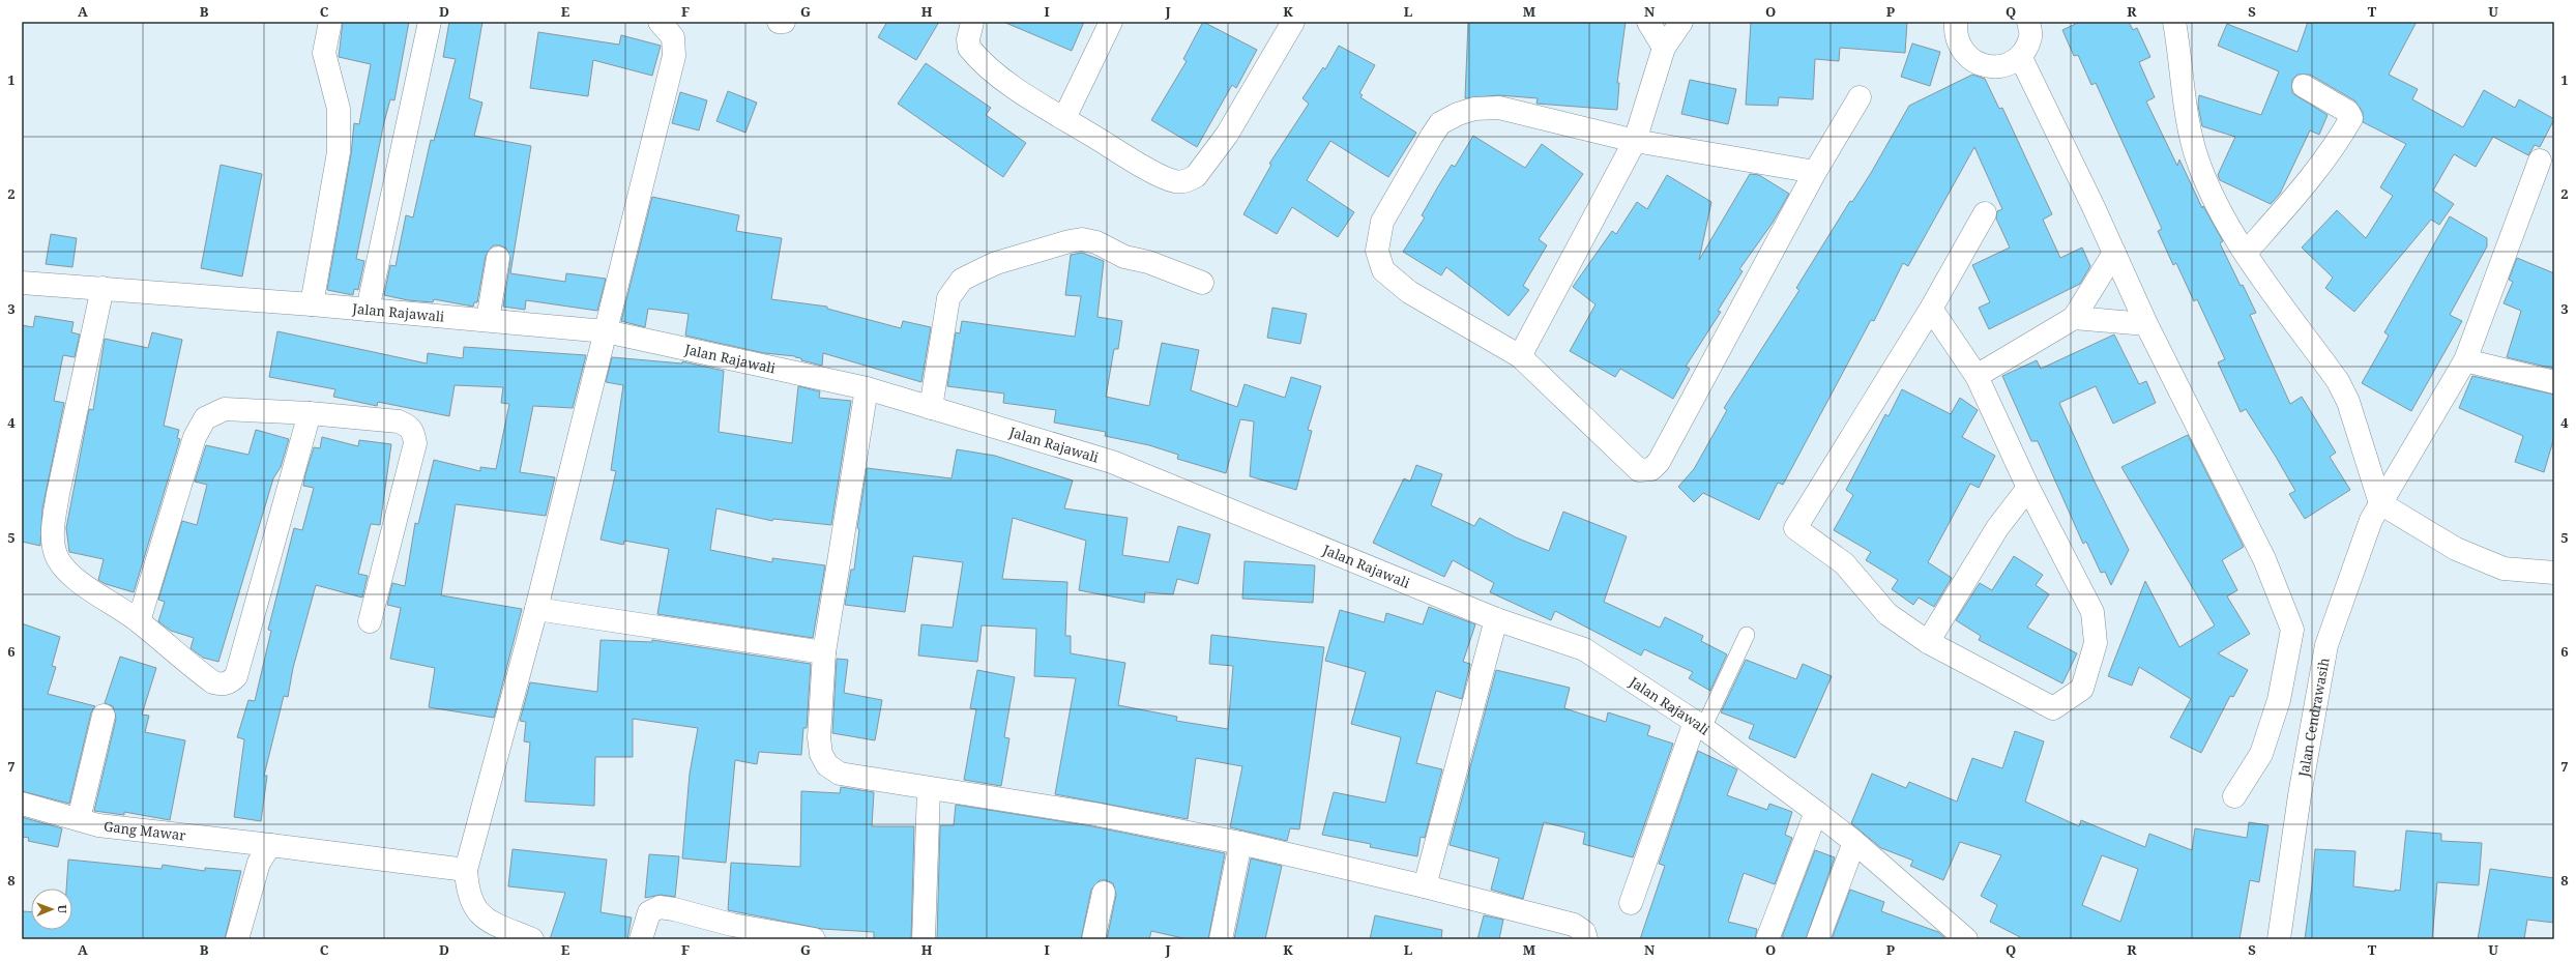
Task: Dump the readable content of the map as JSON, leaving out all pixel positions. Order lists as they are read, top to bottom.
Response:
{
  "streets": {
    "street": ["Jalan Rajawali", "Jalan Cendrawasih", "Gang Mawar"]
  },
  "north": "right",
  "grid": {
    "columns": [
      "A",
      "B",
      "C",
      "D",
      "E",
      "F",
      "G",
      "H",
      "I",
      "J",
      "K",
      "L",
      "M",
      "N",
      "O",
      "P",
      "Q",
      "R",
      "S",
      "T",
      "U"
    ],
    "rows": [
      "1",
      "2",
      "3",
      "4",
      "5",
      "6",
      "7",
      "8"
    ]
  }
}
